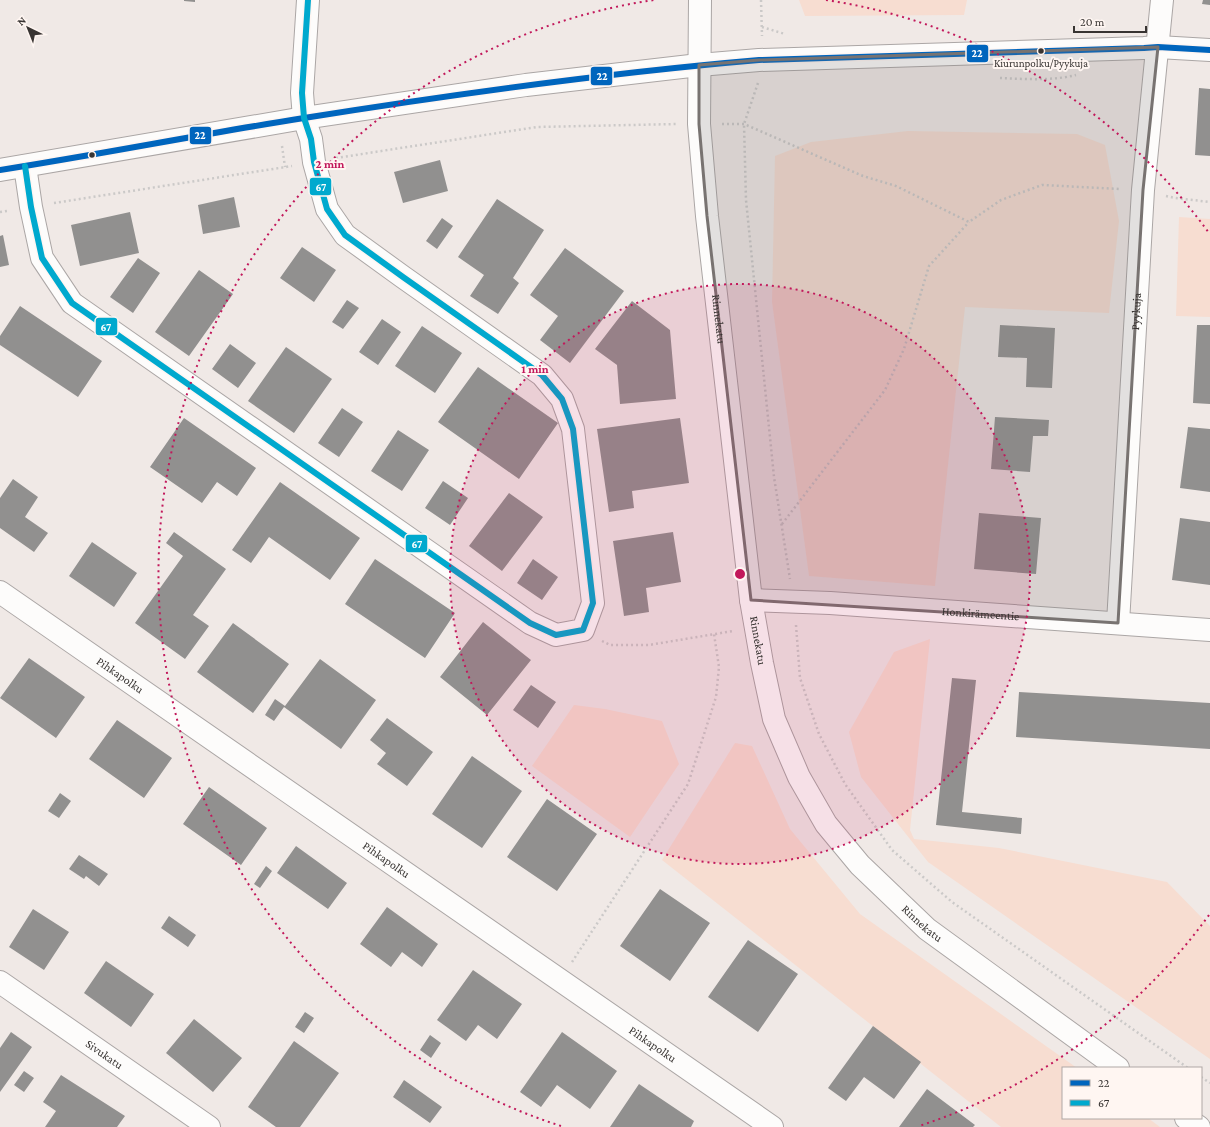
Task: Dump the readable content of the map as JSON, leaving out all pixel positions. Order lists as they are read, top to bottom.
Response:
{
  "streets": {
    "street": [
      "Pyykuja",
      "Rinnekatu",
      "Honkirämeentie",
      "Pihkapolku",
      "Sivukatu"
    ]
  },
  "crossings": [
    ["Pyykuja", "Honkirämeentie"],
    ["Rinnekatu", "Honkirämeentie"]
  ],
  "places": ["Kiurunpolku/Pyykuja"],
  "lines": ["transit line 67", "transit line 22"],
  "legend": ["22", "67"],
  "scale_bar": "20 m",
  "north": "top left",
  "rings": ["2 min", "1 min"]
}
